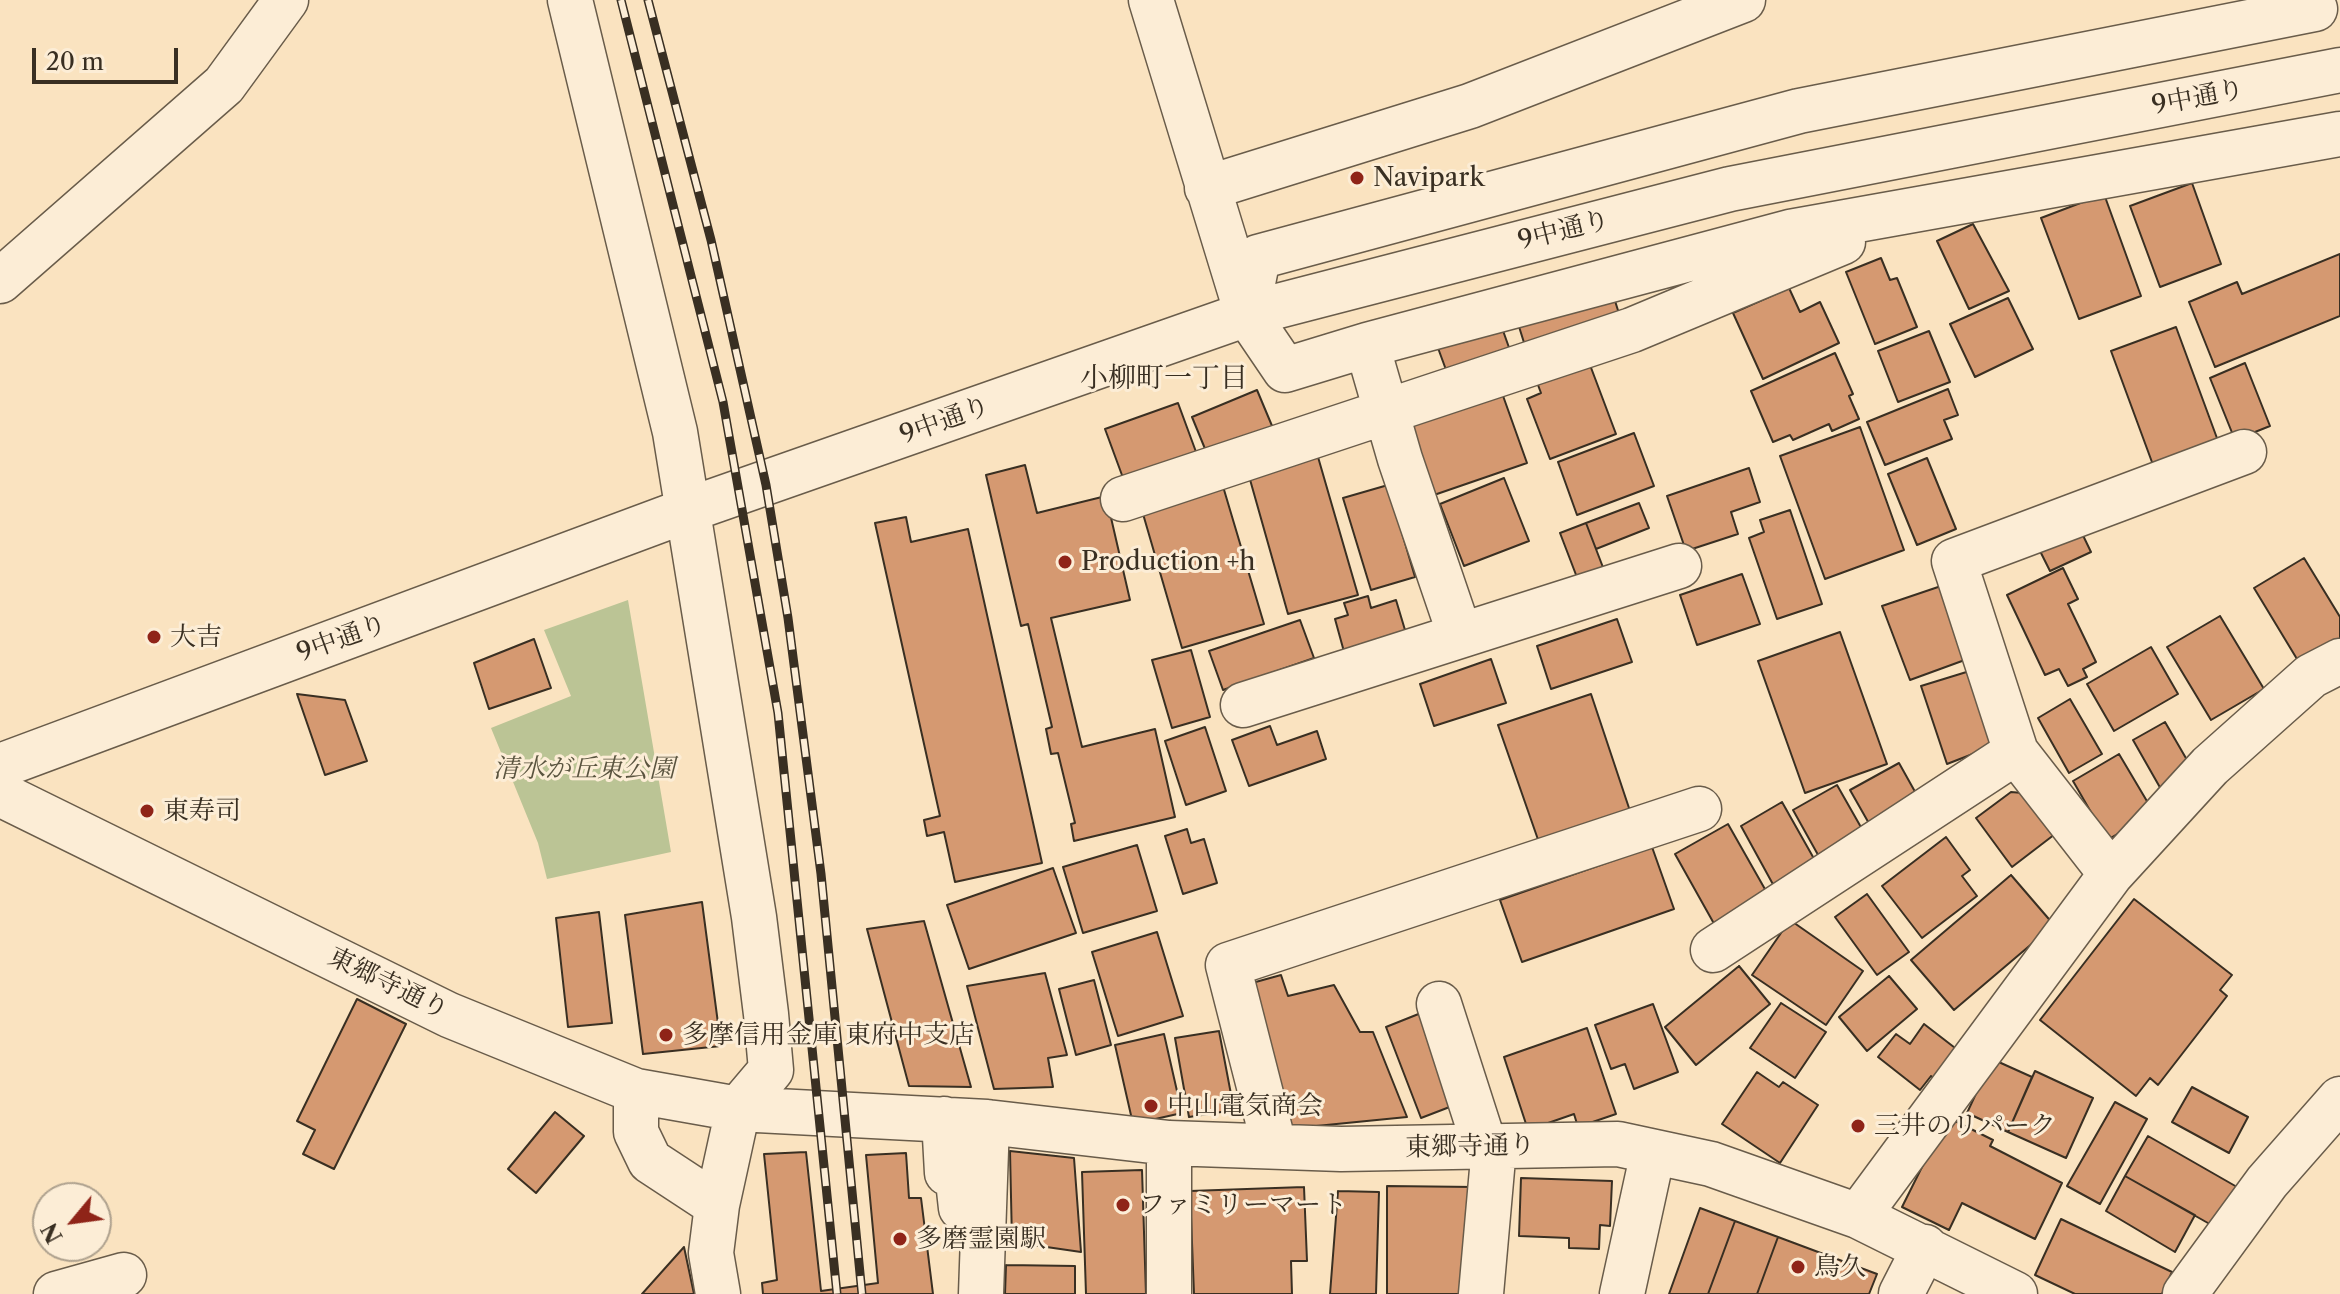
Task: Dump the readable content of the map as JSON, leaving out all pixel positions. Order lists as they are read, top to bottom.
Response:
{
  "streets": {
    "street": ["9中通り", "東郷寺通り"]
  },
  "districts": ["小柳町一丁目"],
  "parks": ["清水が丘東公園"],
  "places": [
    "Navipark",
    "Production +h",
    "大吉",
    "東寿司",
    "多摩信用金庫 東府中支店",
    "中山電気商会",
    "三井のリパーク",
    "ファミリーマート",
    "多磨霊園駅",
    "鳥久"
  ],
  "scale_bar": "20 m",
  "north": "bottom left"
}
